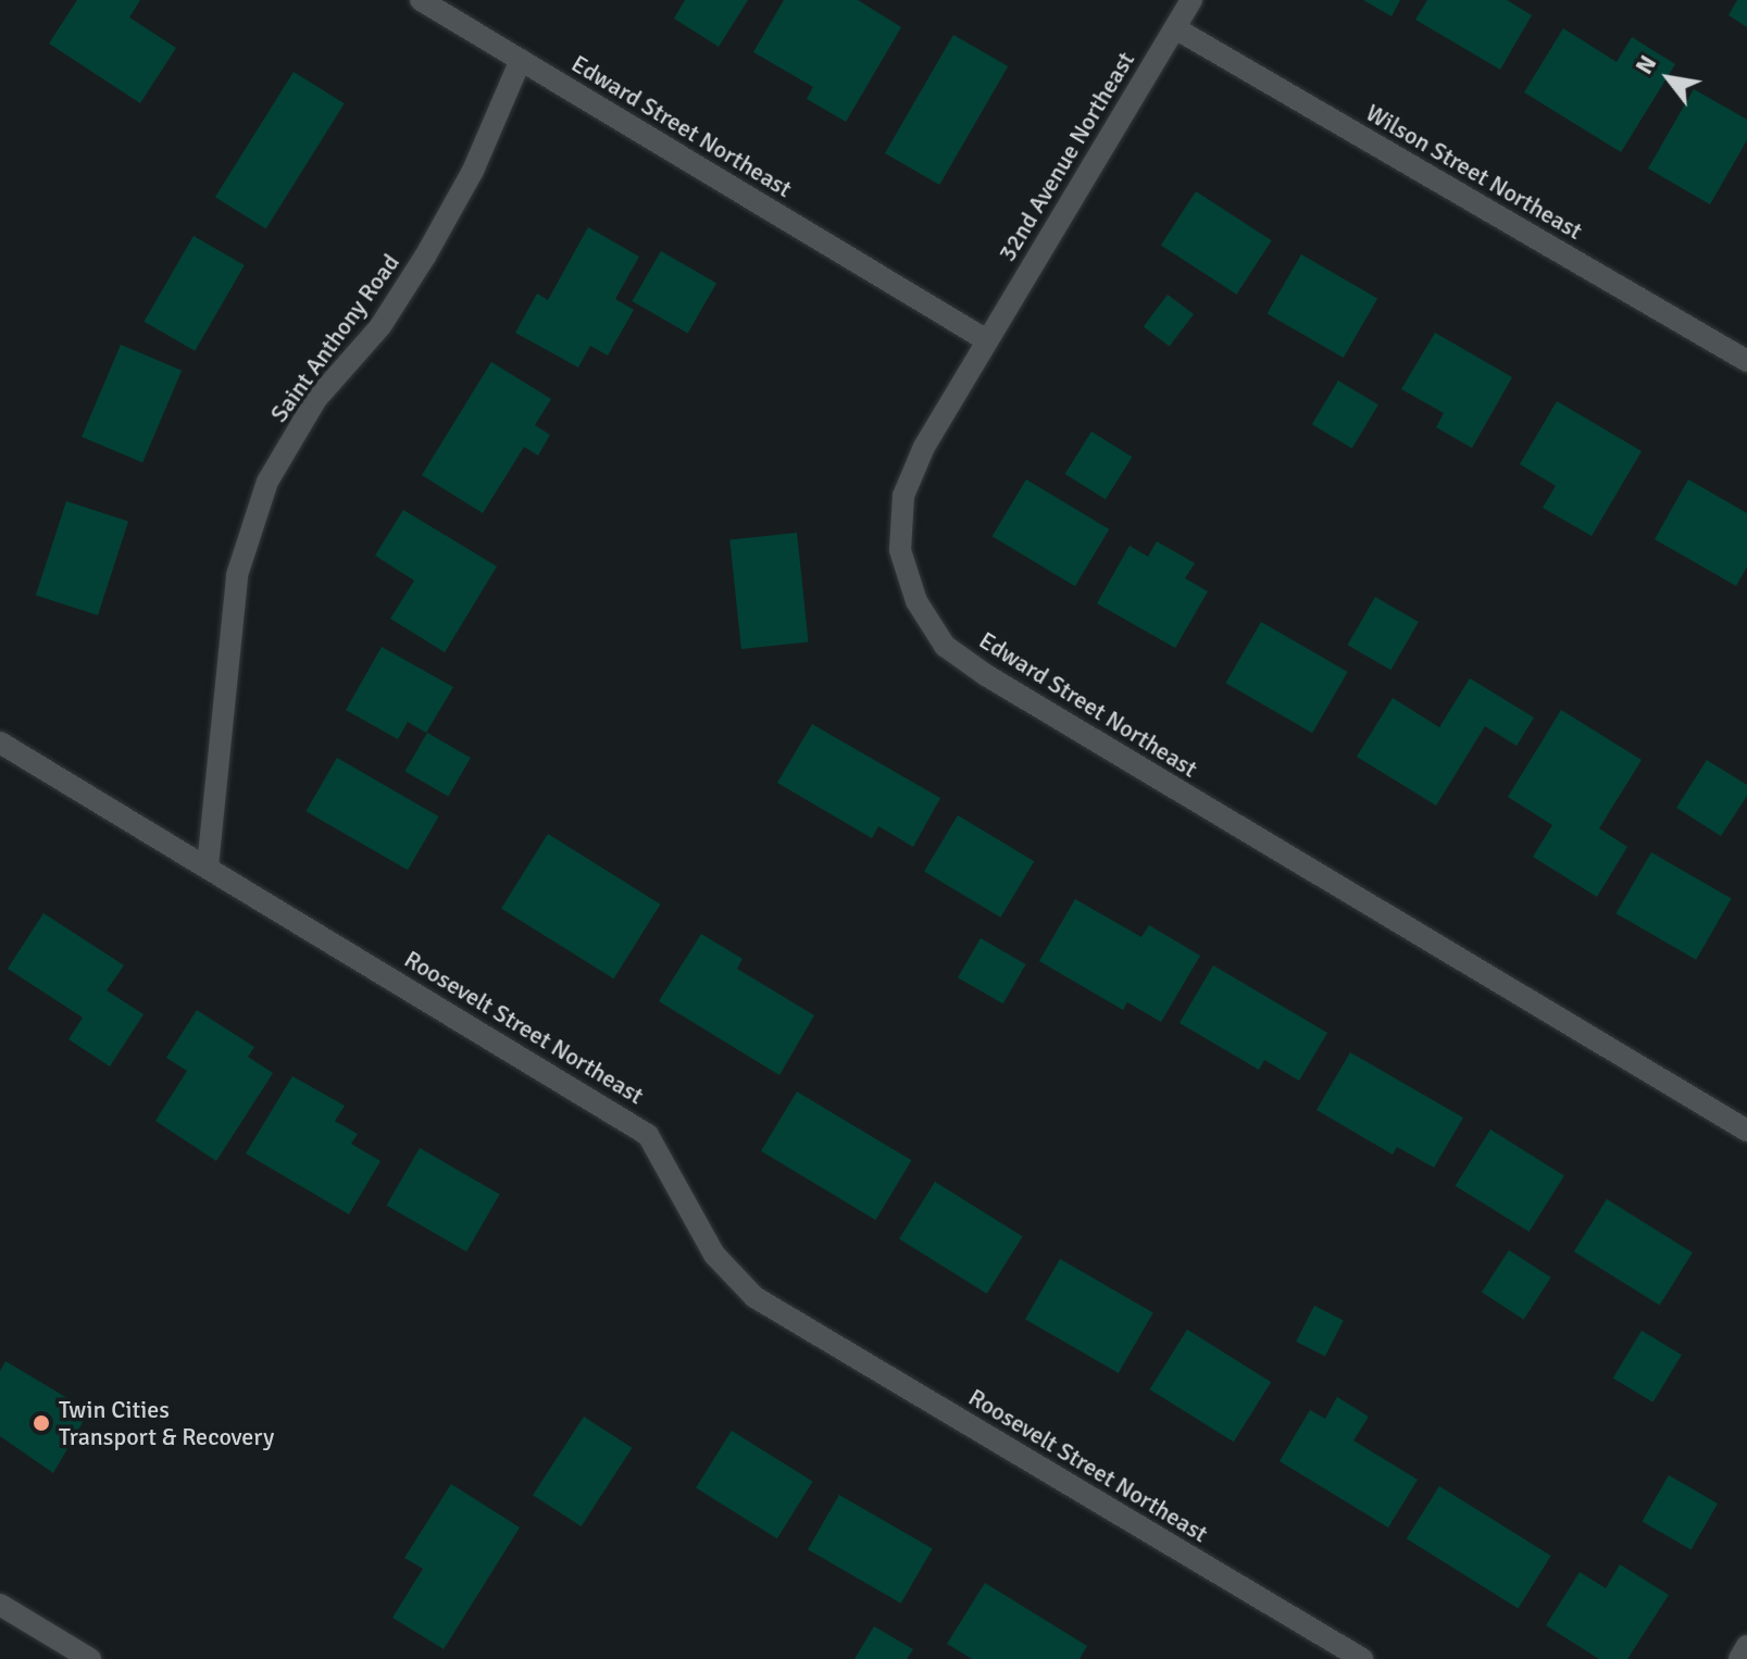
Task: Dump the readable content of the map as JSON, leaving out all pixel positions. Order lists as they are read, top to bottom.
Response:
{
  "streets": {
    "street": [
      "Edward Street Northeast",
      "32nd Avenue Northeast",
      "Wilson Street Northeast",
      "Saint Anthony Road",
      "Roosevelt Street Northeast"
    ]
  },
  "crossings": [
    ["Edward Street Northeast", "32nd Avenue Northeast"],
    ["Edward Street Northeast", "Saint Anthony Road"],
    ["32nd Avenue Northeast", "Wilson Street Northeast"],
    ["Saint Anthony Road", "Roosevelt Street Northeast"]
  ],
  "places": ["Twin Cities Transport & Recovery"],
  "north": "top left"
}
